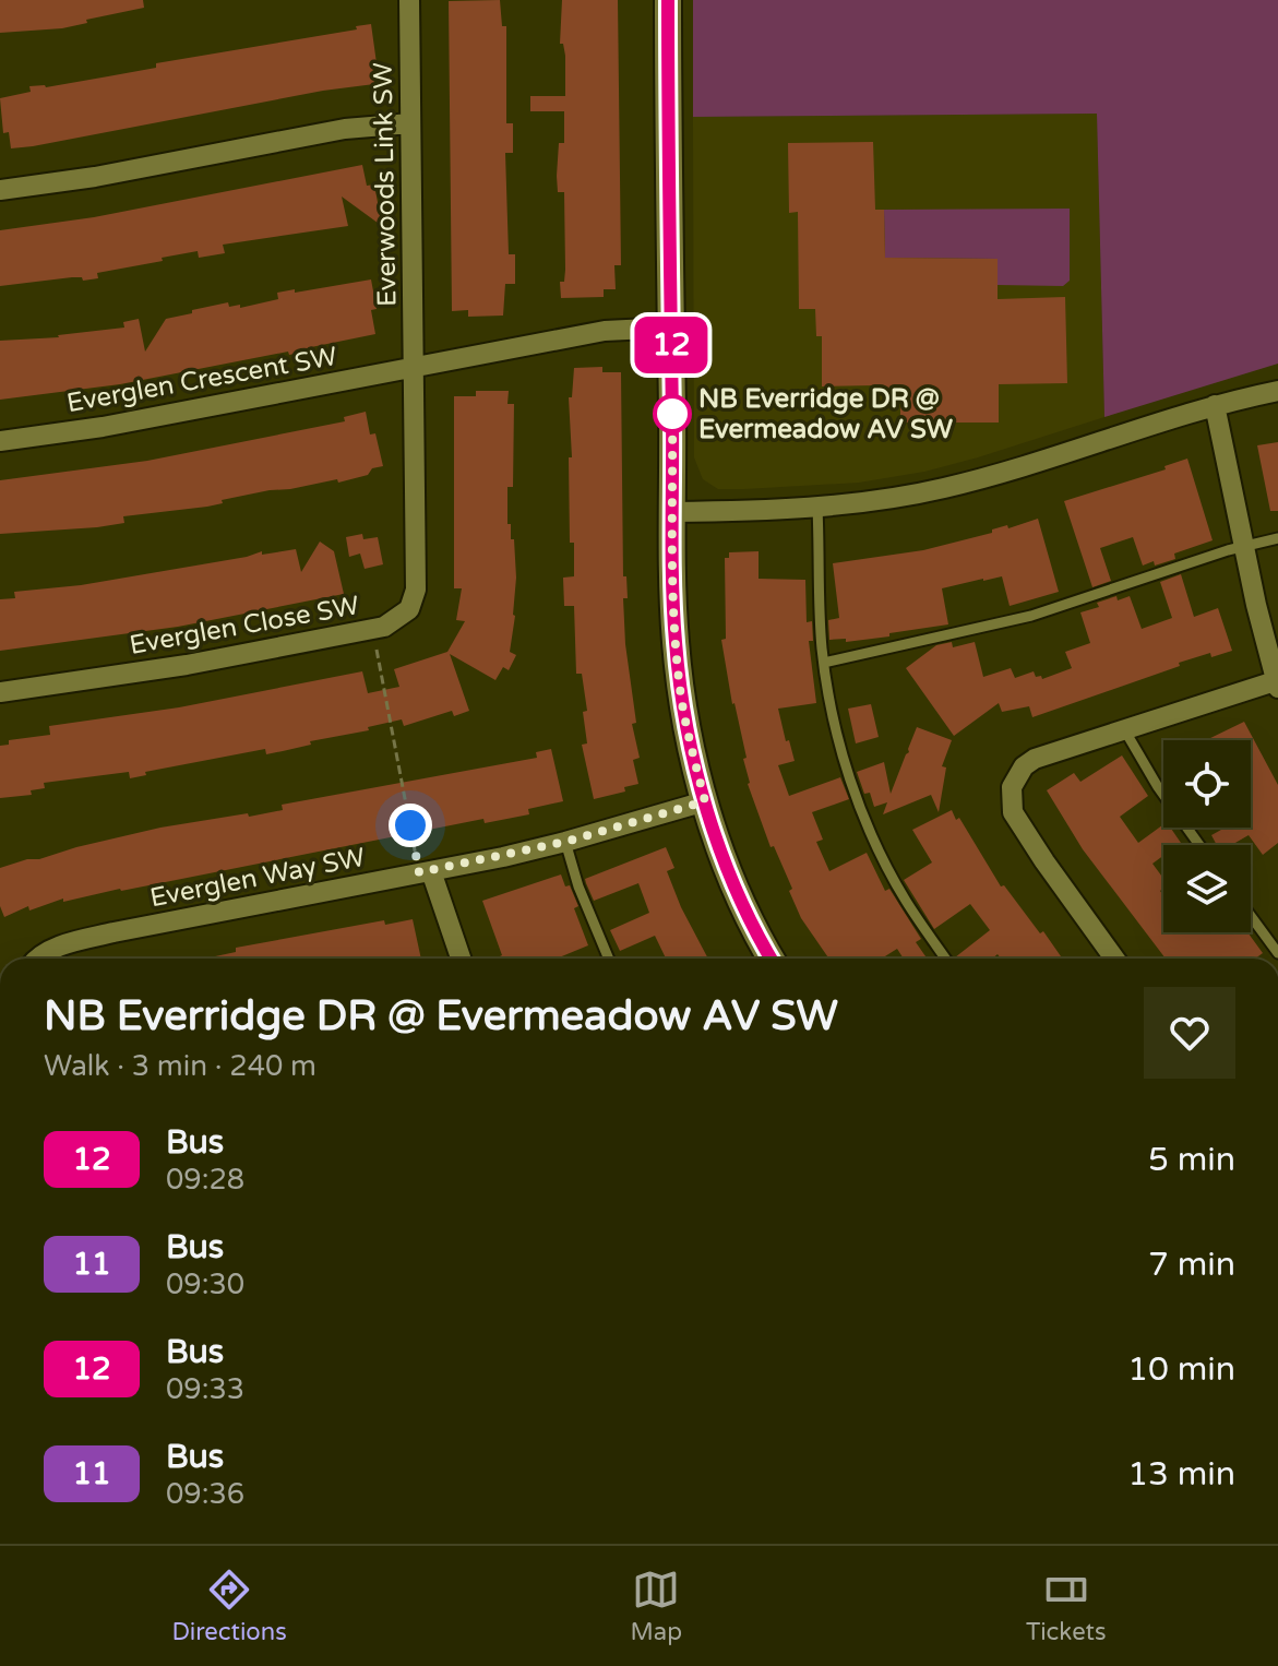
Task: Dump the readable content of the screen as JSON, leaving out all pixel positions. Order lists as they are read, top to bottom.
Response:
{
  "streets": {
    "street": [
      "Everwoods Link SW",
      "Everglen Crescent SW",
      "Everglen Close SW",
      "Everglen Way SW"
    ]
  },
  "crossings": [
    ["Everwoods Link SW", "Everglen Crescent SW"],
    ["Everwoods Link SW", "Everglen Close SW"],
    ["Everglen Crescent SW", "Everglen Close SW"]
  ],
  "places": ["NB Everridge DR @ Evermeadow AV SW"],
  "lines": ["bus line 12"],
  "page": {
    "on_map": "12",
    "heading": ["NB Everridge DR @ Evermeadow AV SW", "Walk · 3 min · 240 m"],
    "list": [
      {
        "mark": "12",
        "name": "Bus",
        "note": "09:28",
        "value": "5 min"
      },
      {
        "mark": "11",
        "name": "Bus",
        "note": "09:30",
        "value": "7 min"
      },
      {
        "mark": "12",
        "name": "Bus",
        "note": "09:33",
        "value": "10 min"
      },
      {
        "mark": "11",
        "name": "Bus",
        "note": "09:36",
        "value": "13 min"
      }
    ],
    "tabs": ["Directions", "Map", "Tickets"]
  }
}
